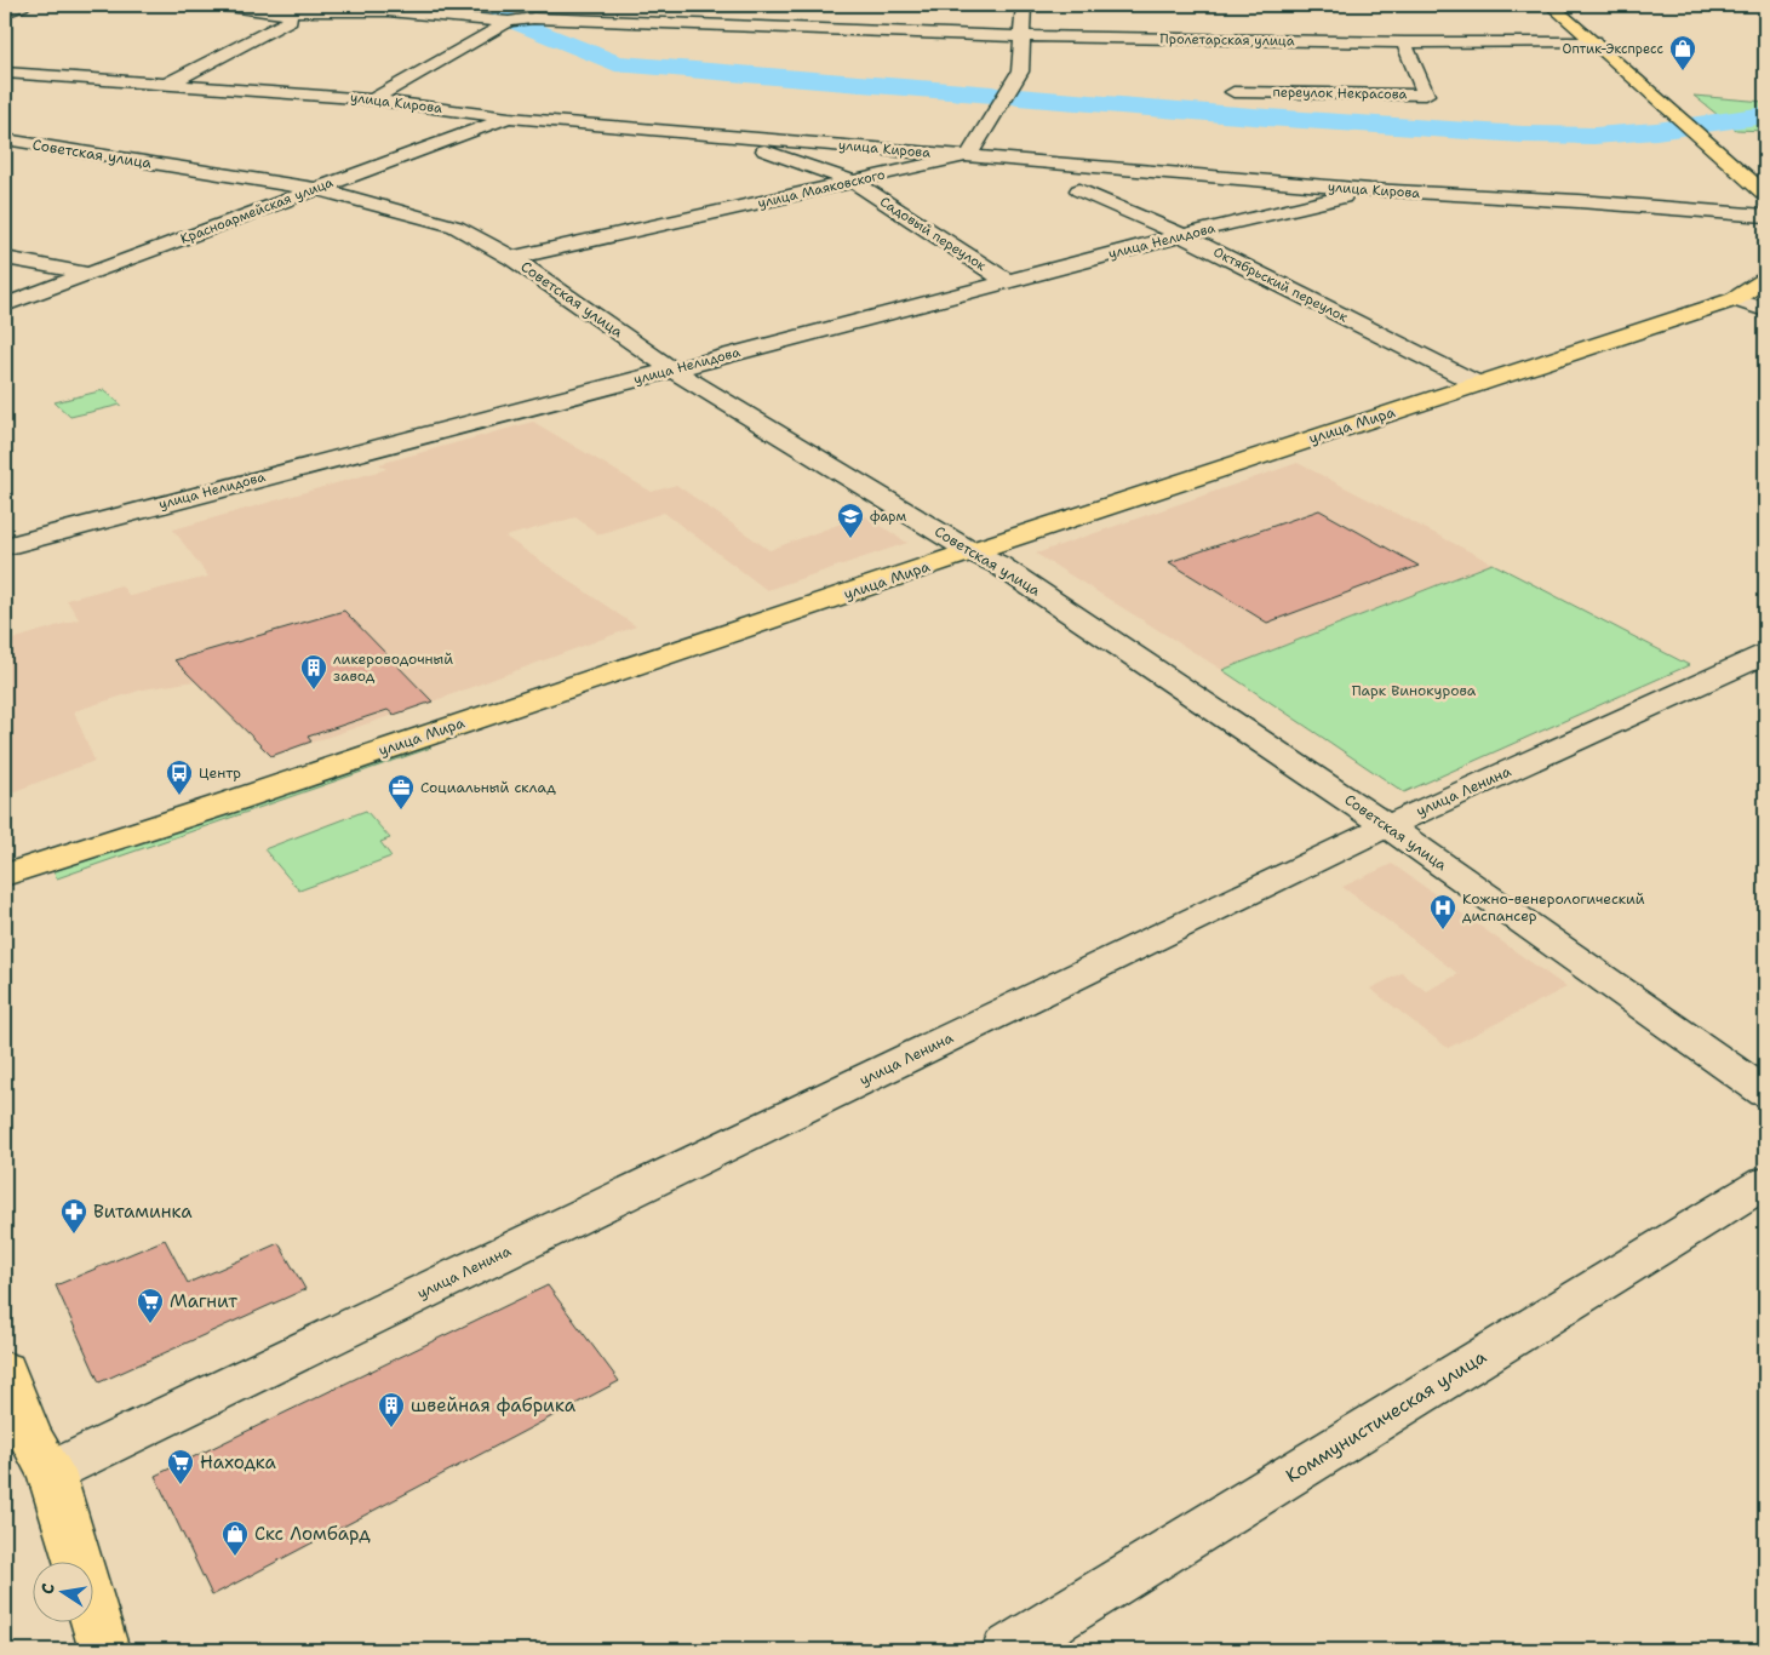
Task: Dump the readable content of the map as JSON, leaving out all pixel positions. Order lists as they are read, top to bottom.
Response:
{
  "streets": {
    "main road": ["улица Мира"],
    "street": [
      "Пролетарская улица",
      "переулок Некрасова",
      "улица Кирова",
      "Советская улица",
      "улица Маяковского",
      "Красноармейская улица",
      "Садовый переулок",
      "улица Нелидова",
      "Октябрьский переулок",
      "улица Ленина",
      "Коммунистическая улица"
    ]
  },
  "crossings": [
    ["Пролетарская улица", "переулок Некрасова"],
    ["улица Кирова", "улица Маяковского"],
    ["улица Кирова", "Красноармейская улица"],
    ["улица Кирова", "Садовый переулок"],
    ["улица Кирова", "улица Нелидова"],
    ["Советская улица", "улица Маяковского"],
    ["Советская улица", "Красноармейская улица"],
    ["Советская улица", "улица Нелидова"],
    ["Советская улица", "улица Мира"],
    ["Советская улица", "улица Ленина"],
    ["улица Маяковского", "Садовый переулок"],
    ["Садовый переулок", "улица Нелидова"],
    ["улица Нелидова", "Октябрьский переулок"],
    ["Октябрьский переулок", "улица Мира"]
  ],
  "parks": ["Парк Винокурова"],
  "places": {
    "shop": ["Оптик-Экспресс", "Скс Ломбард"],
    "school or university": ["фарм"],
    "building": ["ликероводочный завод", "швейная фабрика"],
    "bus stop": ["Центр"],
    "office": ["Социальный склад"],
    "hospital": ["Кожно-венерологический диспансер"],
    "pharmacy": ["Витаминка"],
    "supermarket": ["Магнит", "Находка"]
  },
  "north": "left"
}
